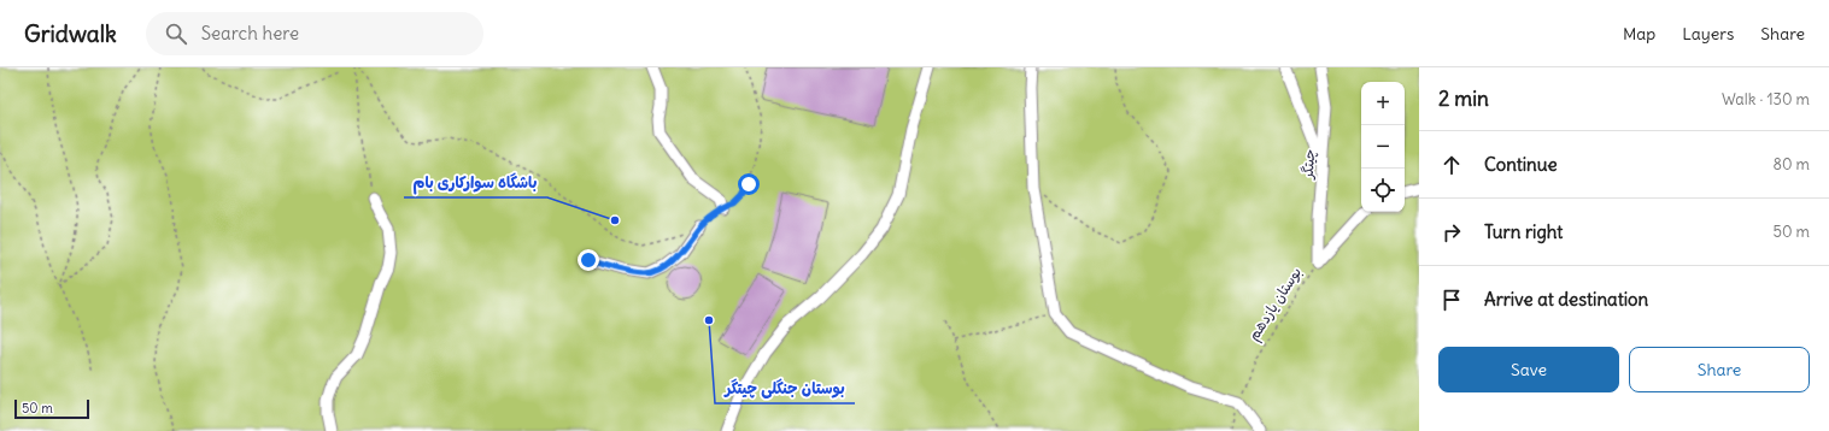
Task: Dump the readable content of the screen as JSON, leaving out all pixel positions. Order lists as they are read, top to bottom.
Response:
{
  "streets": {
    "street": ["چیتگر", "بوستان یازدهم"]
  },
  "crossings": [
    ["چیتگر", "بوستان یازدهم"]
  ],
  "places": ["باشگاه سوارکاری بام", "بوستان جنگلی چیتگر"],
  "scale_bar": "50 m",
  "page": {
    "header": "Gridwalk",
    "search": "Search here",
    "nav": ["Map", "Layers", "Share"],
    "heading": ["2 min", "Walk · 130 m"],
    "map_buttons": ["+", "−"],
    "list": [
      ["Continue", "80 m"],
      ["Turn right", "50 m"],
      "Arrive at destination"
    ],
    "buttons": ["Save", "Share"],
    "scale": "50 m"
  }
}
